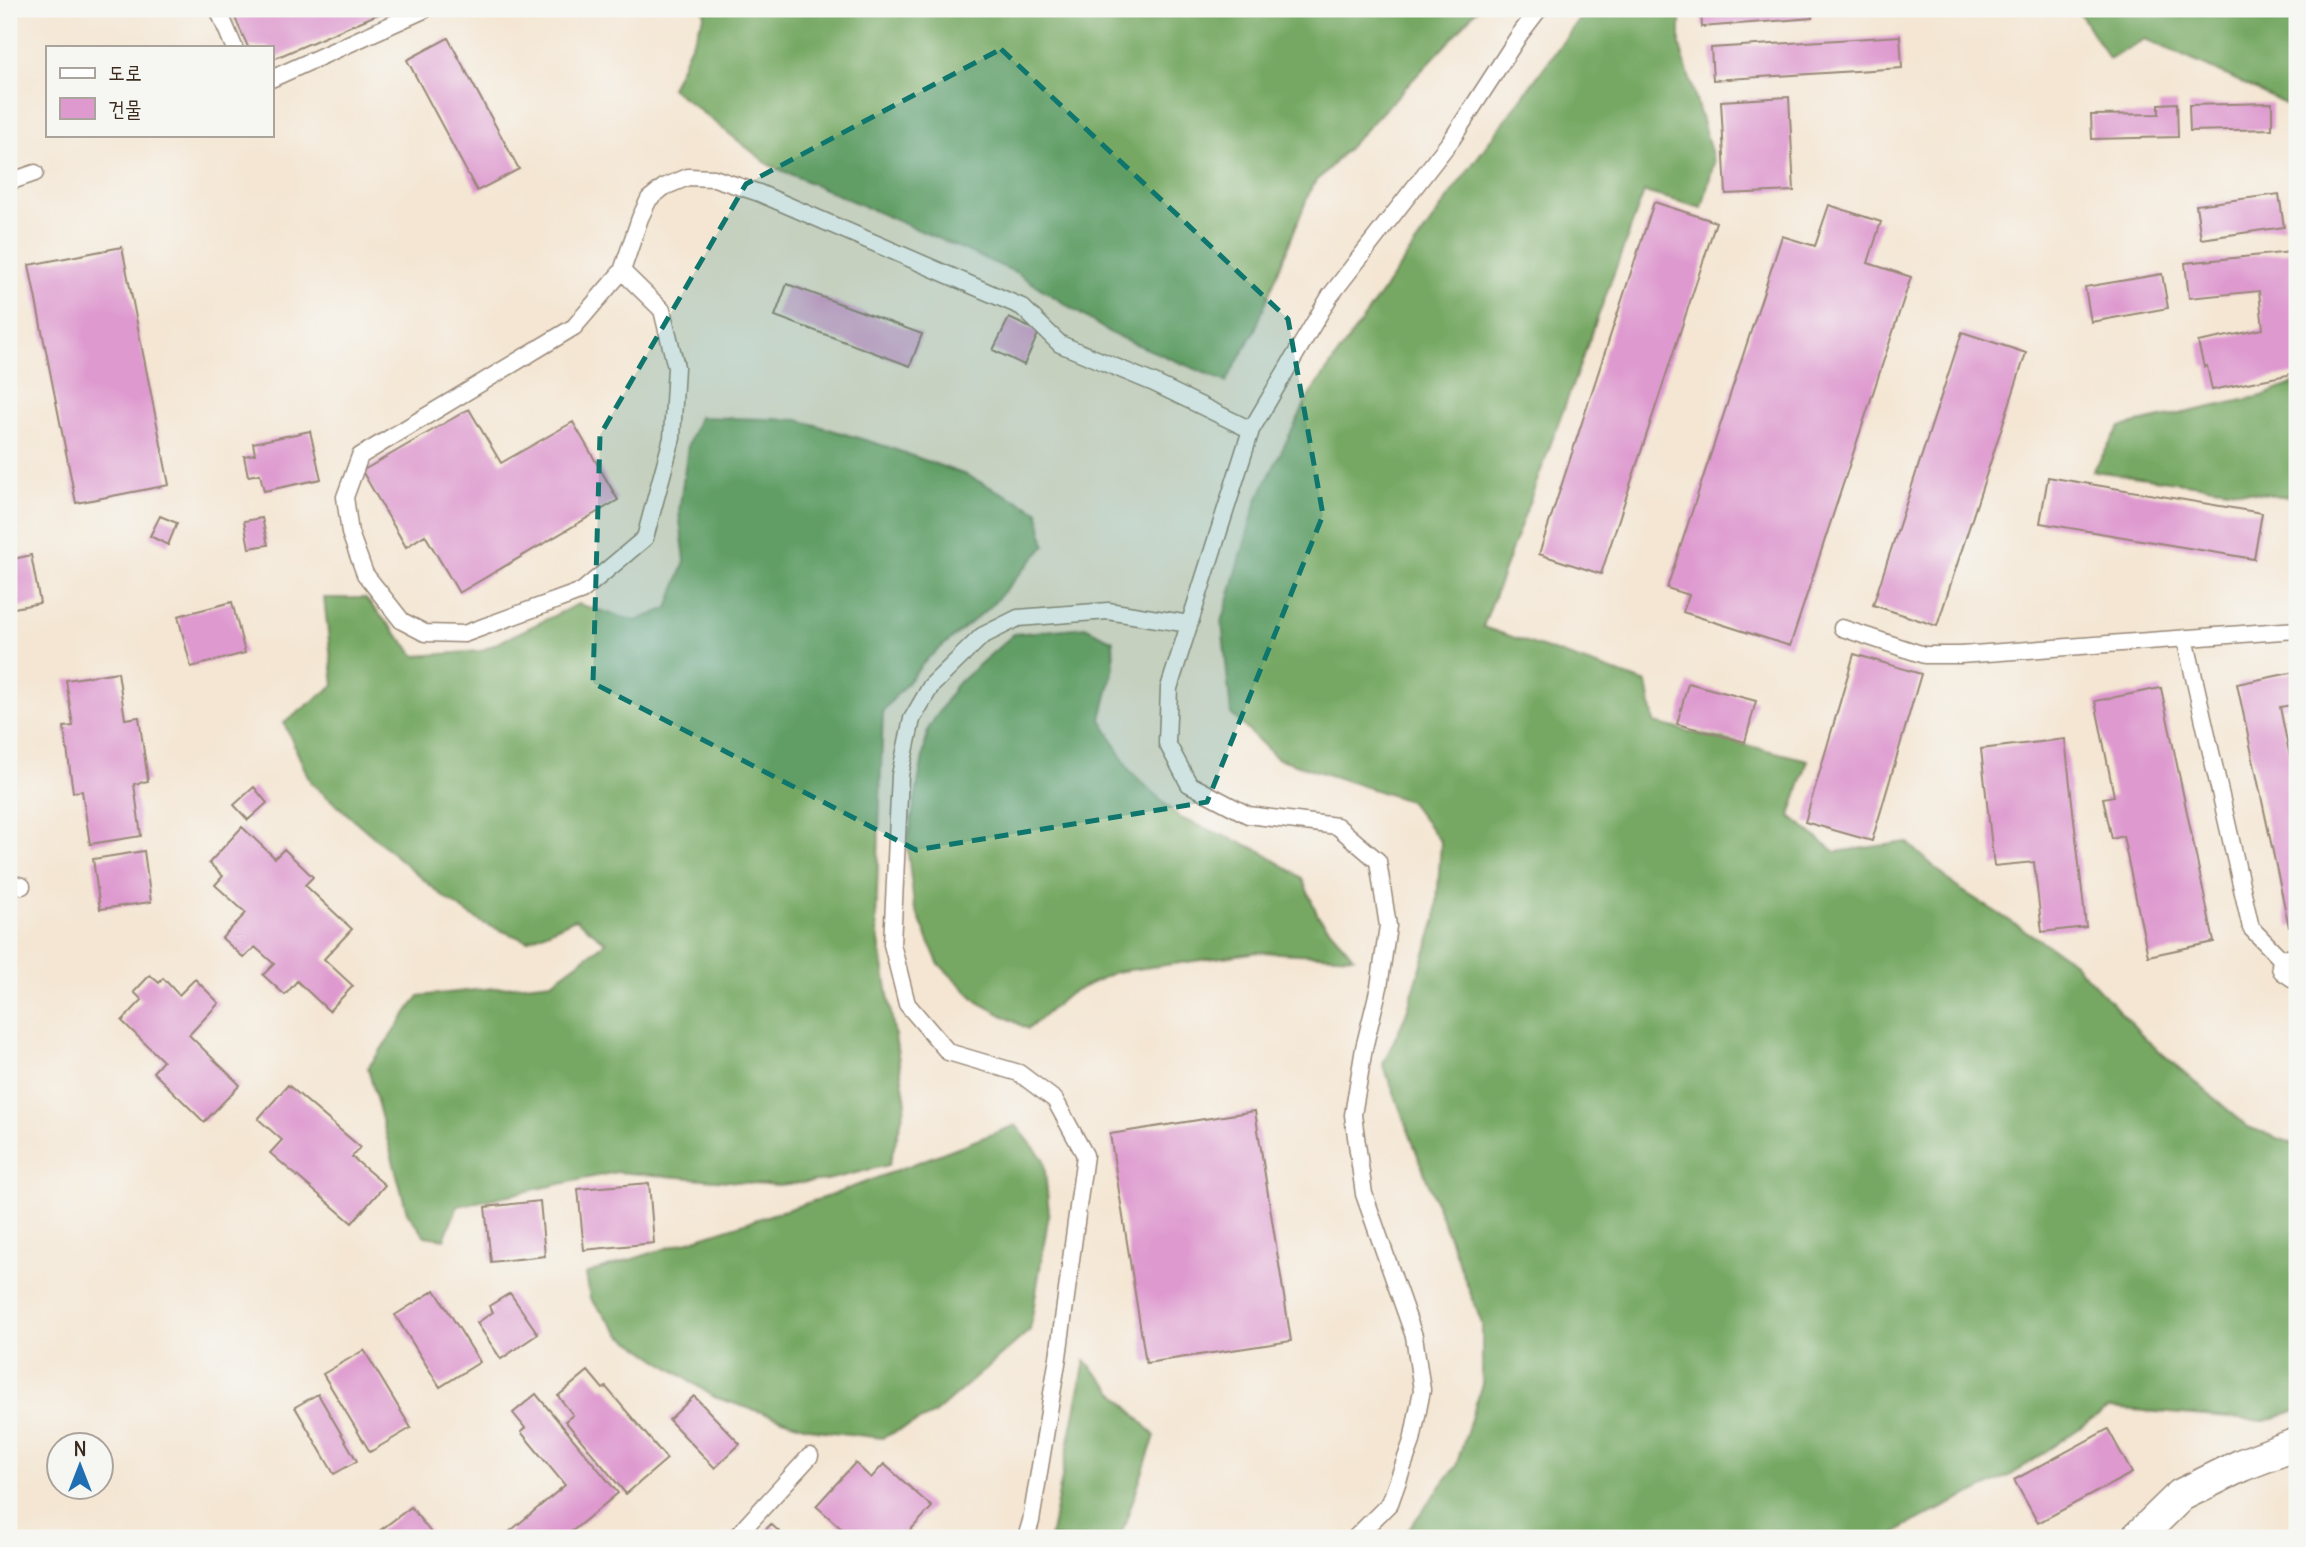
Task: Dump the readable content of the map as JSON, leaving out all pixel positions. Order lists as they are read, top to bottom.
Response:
{
  "legend": ["도로", "건물"],
  "north": "top"
}
